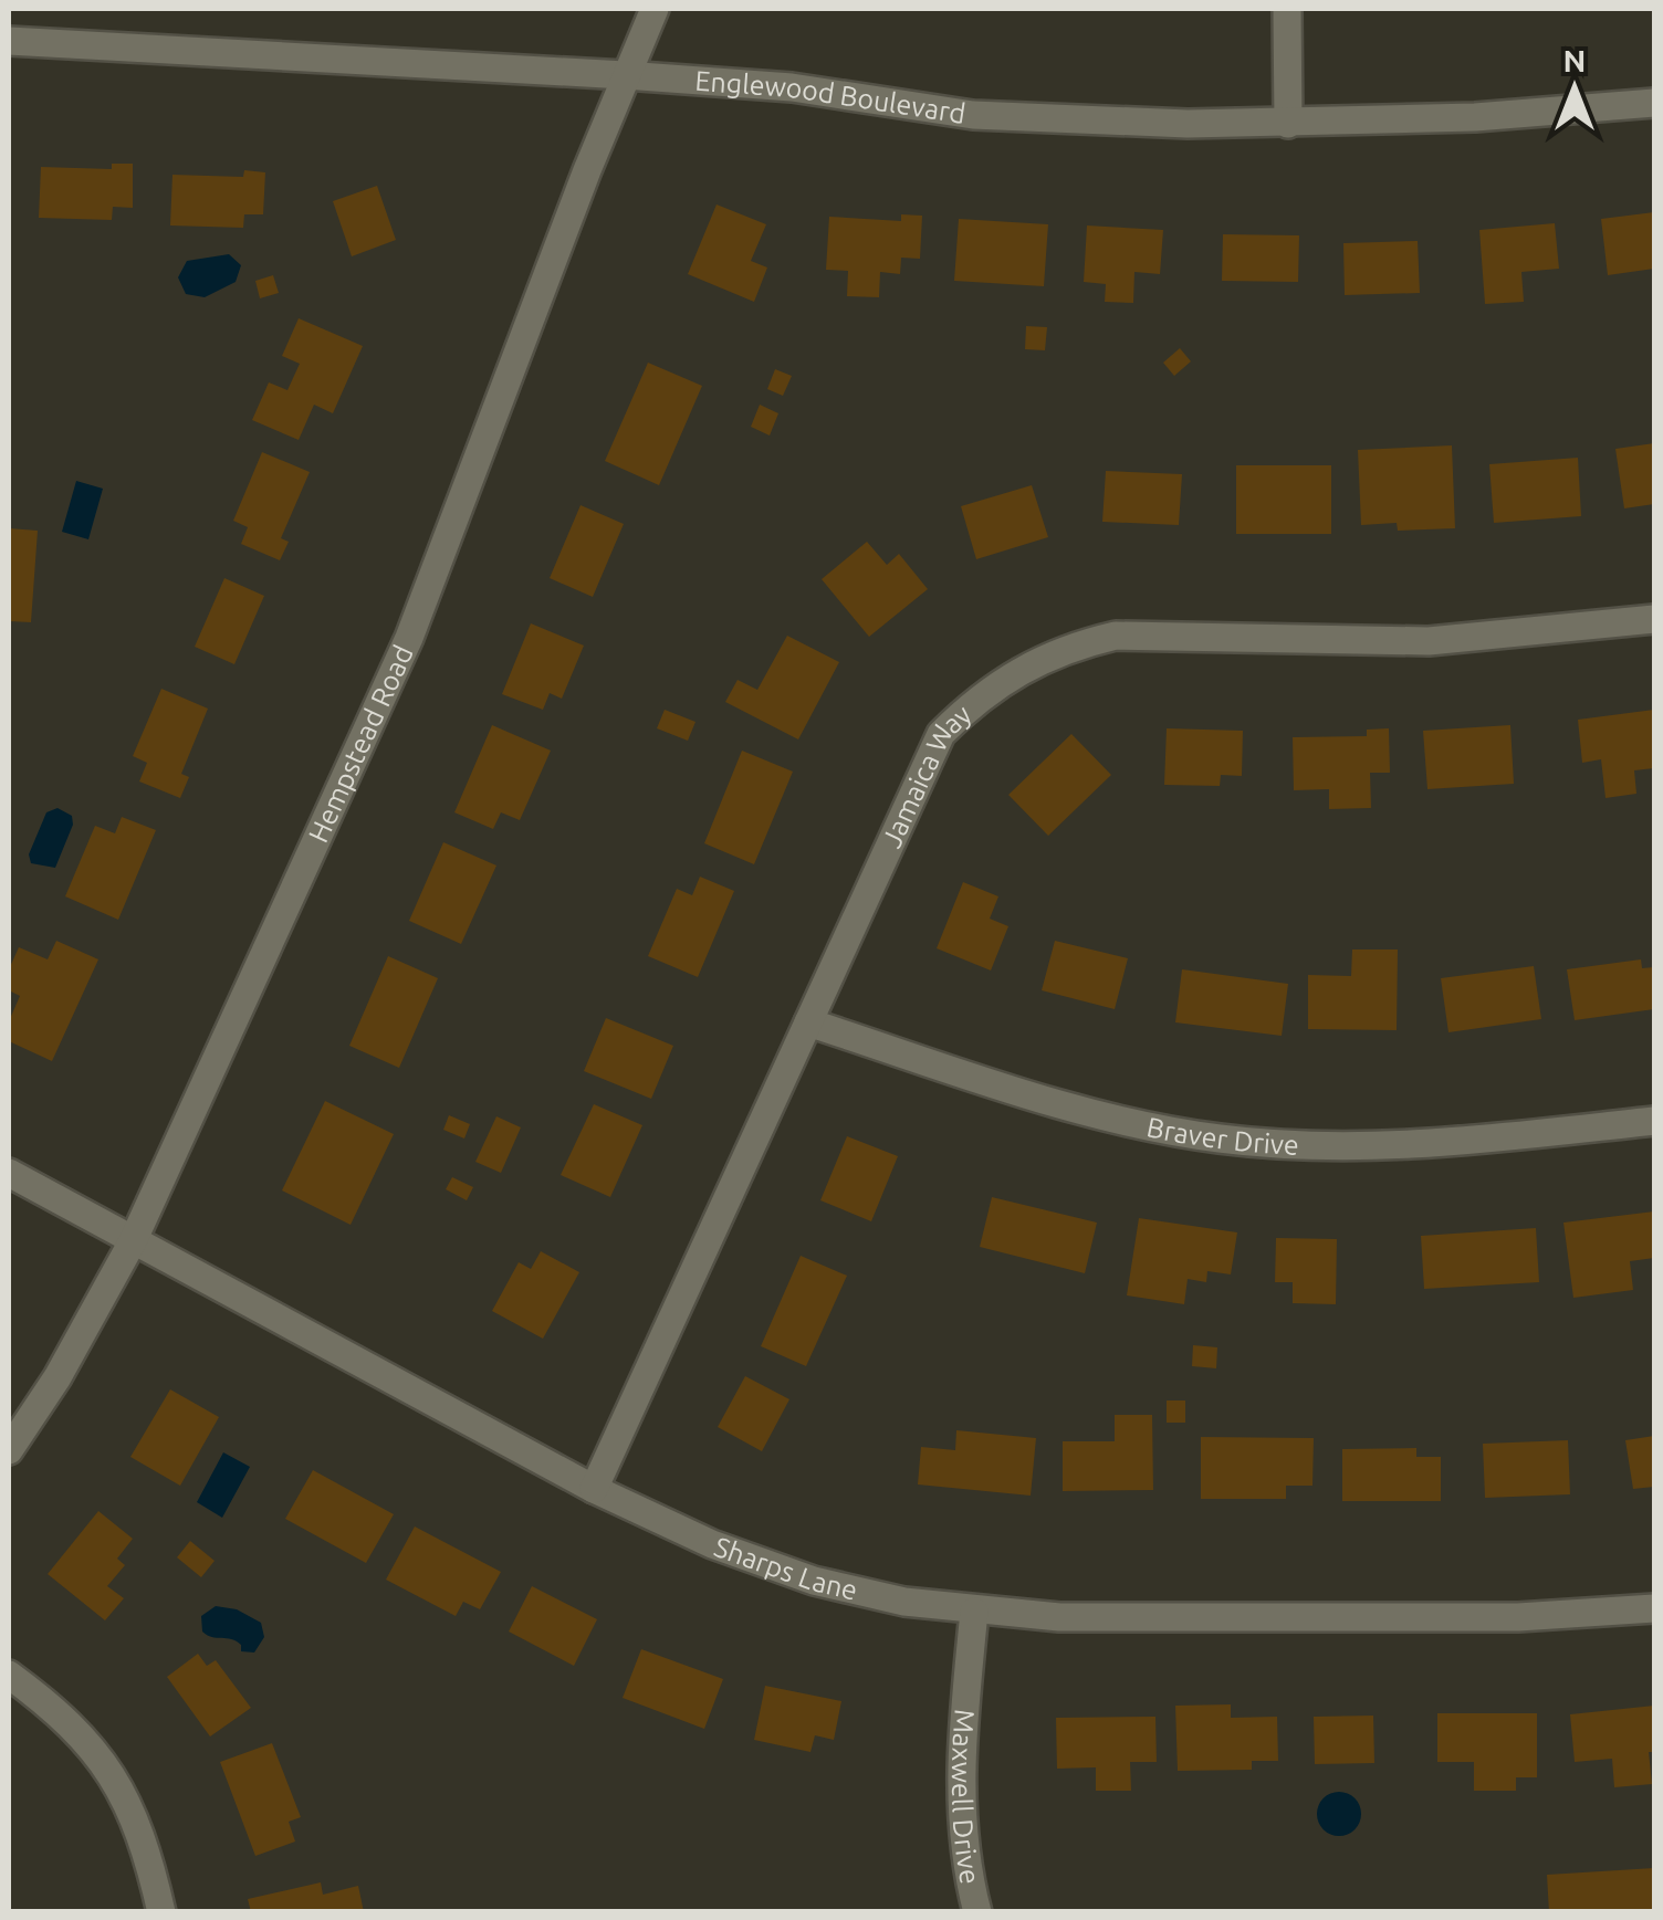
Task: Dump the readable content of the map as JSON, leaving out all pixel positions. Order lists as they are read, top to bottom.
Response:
{
  "streets": {
    "street": [
      "Englewood Boulevard",
      "Hempstead Road",
      "Jamaica Way",
      "Braver Drive",
      "Sharps Lane",
      "Maxwell Drive"
    ]
  },
  "crossings": [
    ["Englewood Boulevard", "Hempstead Road"],
    ["Hempstead Road", "Sharps Lane"],
    ["Jamaica Way", "Braver Drive"],
    ["Jamaica Way", "Sharps Lane"],
    ["Sharps Lane", "Maxwell Drive"]
  ],
  "north": "top"
}
